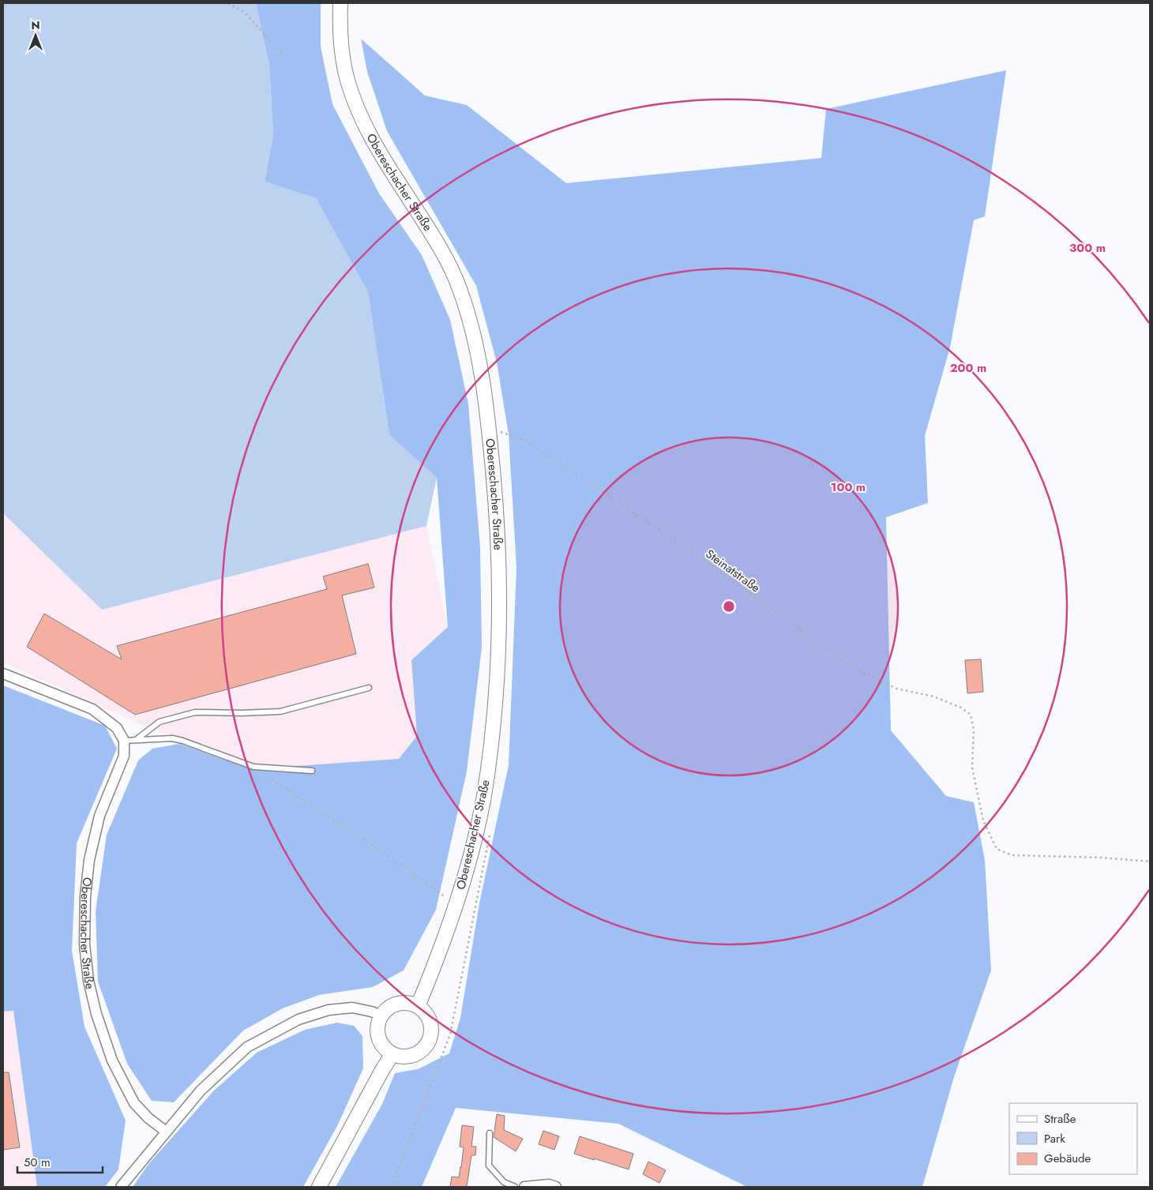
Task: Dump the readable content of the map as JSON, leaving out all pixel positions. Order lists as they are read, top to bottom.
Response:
{
  "streets": {
    "main road": ["Obereschacher Straße"],
    "path": ["Steinatstraße"]
  },
  "crossings": [
    ["Obereschacher Straße", "Steinatstraße"]
  ],
  "legend": ["Straße", "Park", "Gebäude"],
  "scale_bar": "50 m",
  "north": "top",
  "rings": ["300 m", "200 m", "100 m"]
}
